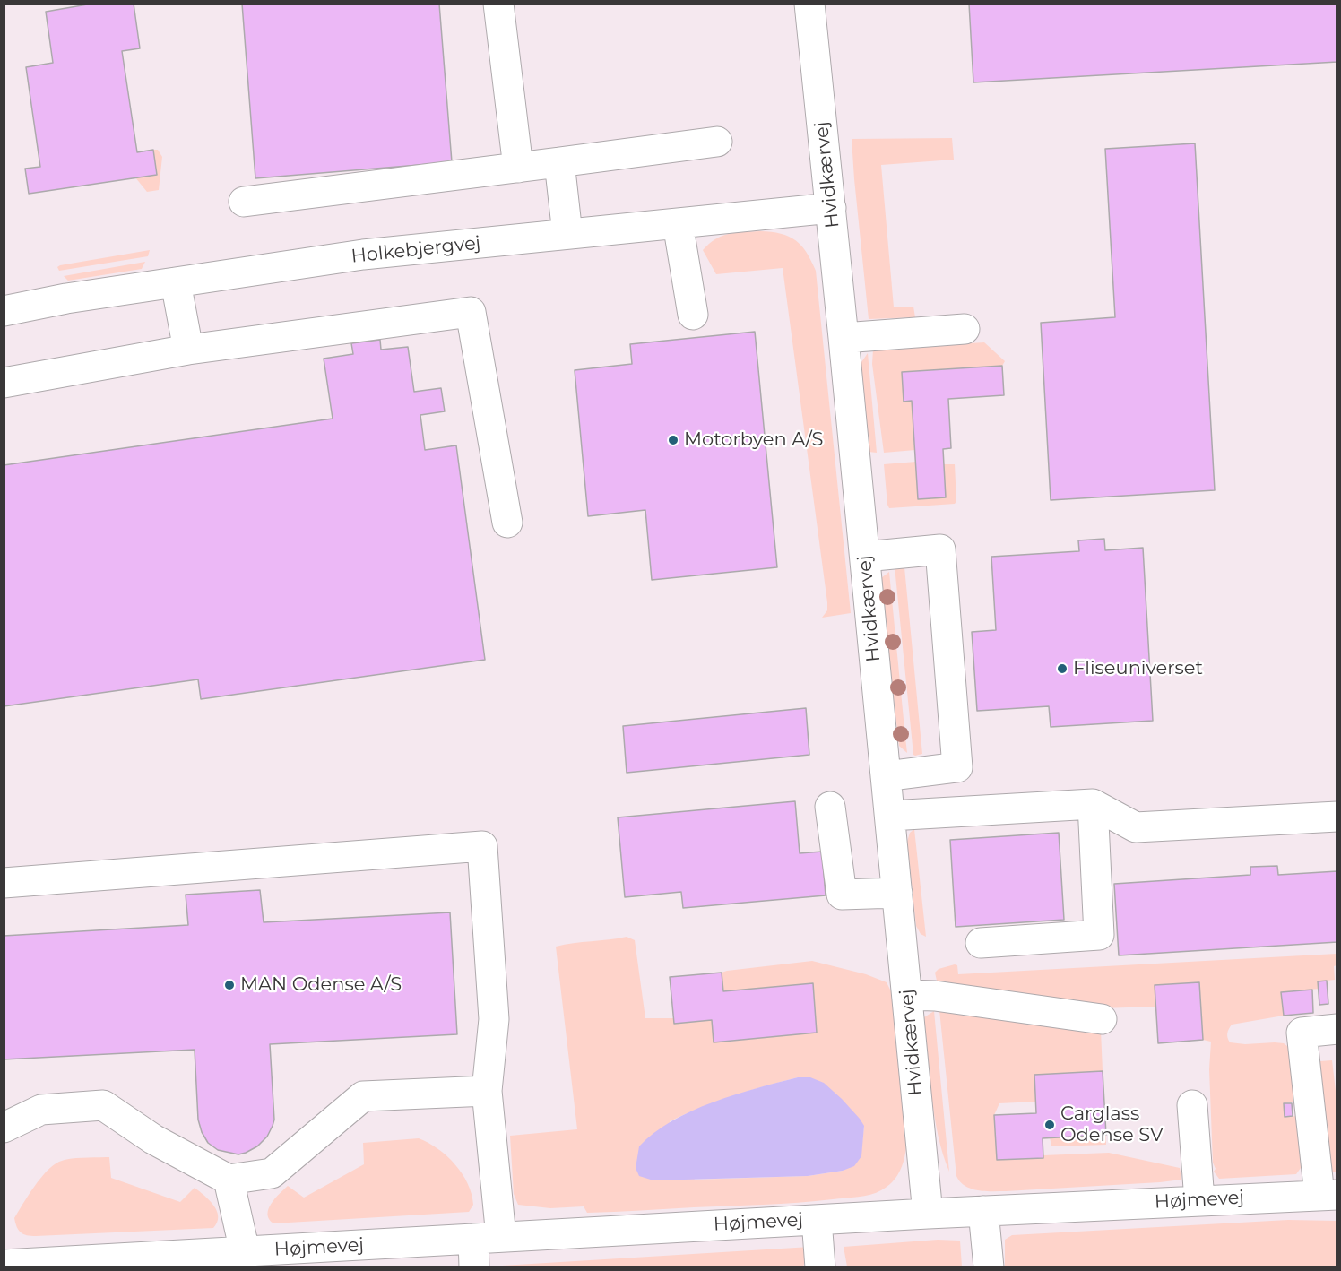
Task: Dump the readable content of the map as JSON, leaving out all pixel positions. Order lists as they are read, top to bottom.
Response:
{
  "streets": {
    "street": ["Hvidkærvej", "Holkebjergvej", "Højmevej"]
  },
  "crossings": [
    ["Hvidkærvej", "Holkebjergvej"],
    ["Hvidkærvej", "Højmevej"]
  ],
  "places": [
    "Motorbyen A/S",
    "Fliseuniverset",
    "MAN Odense A/S",
    "Carglass Odense SV"
  ]
}
